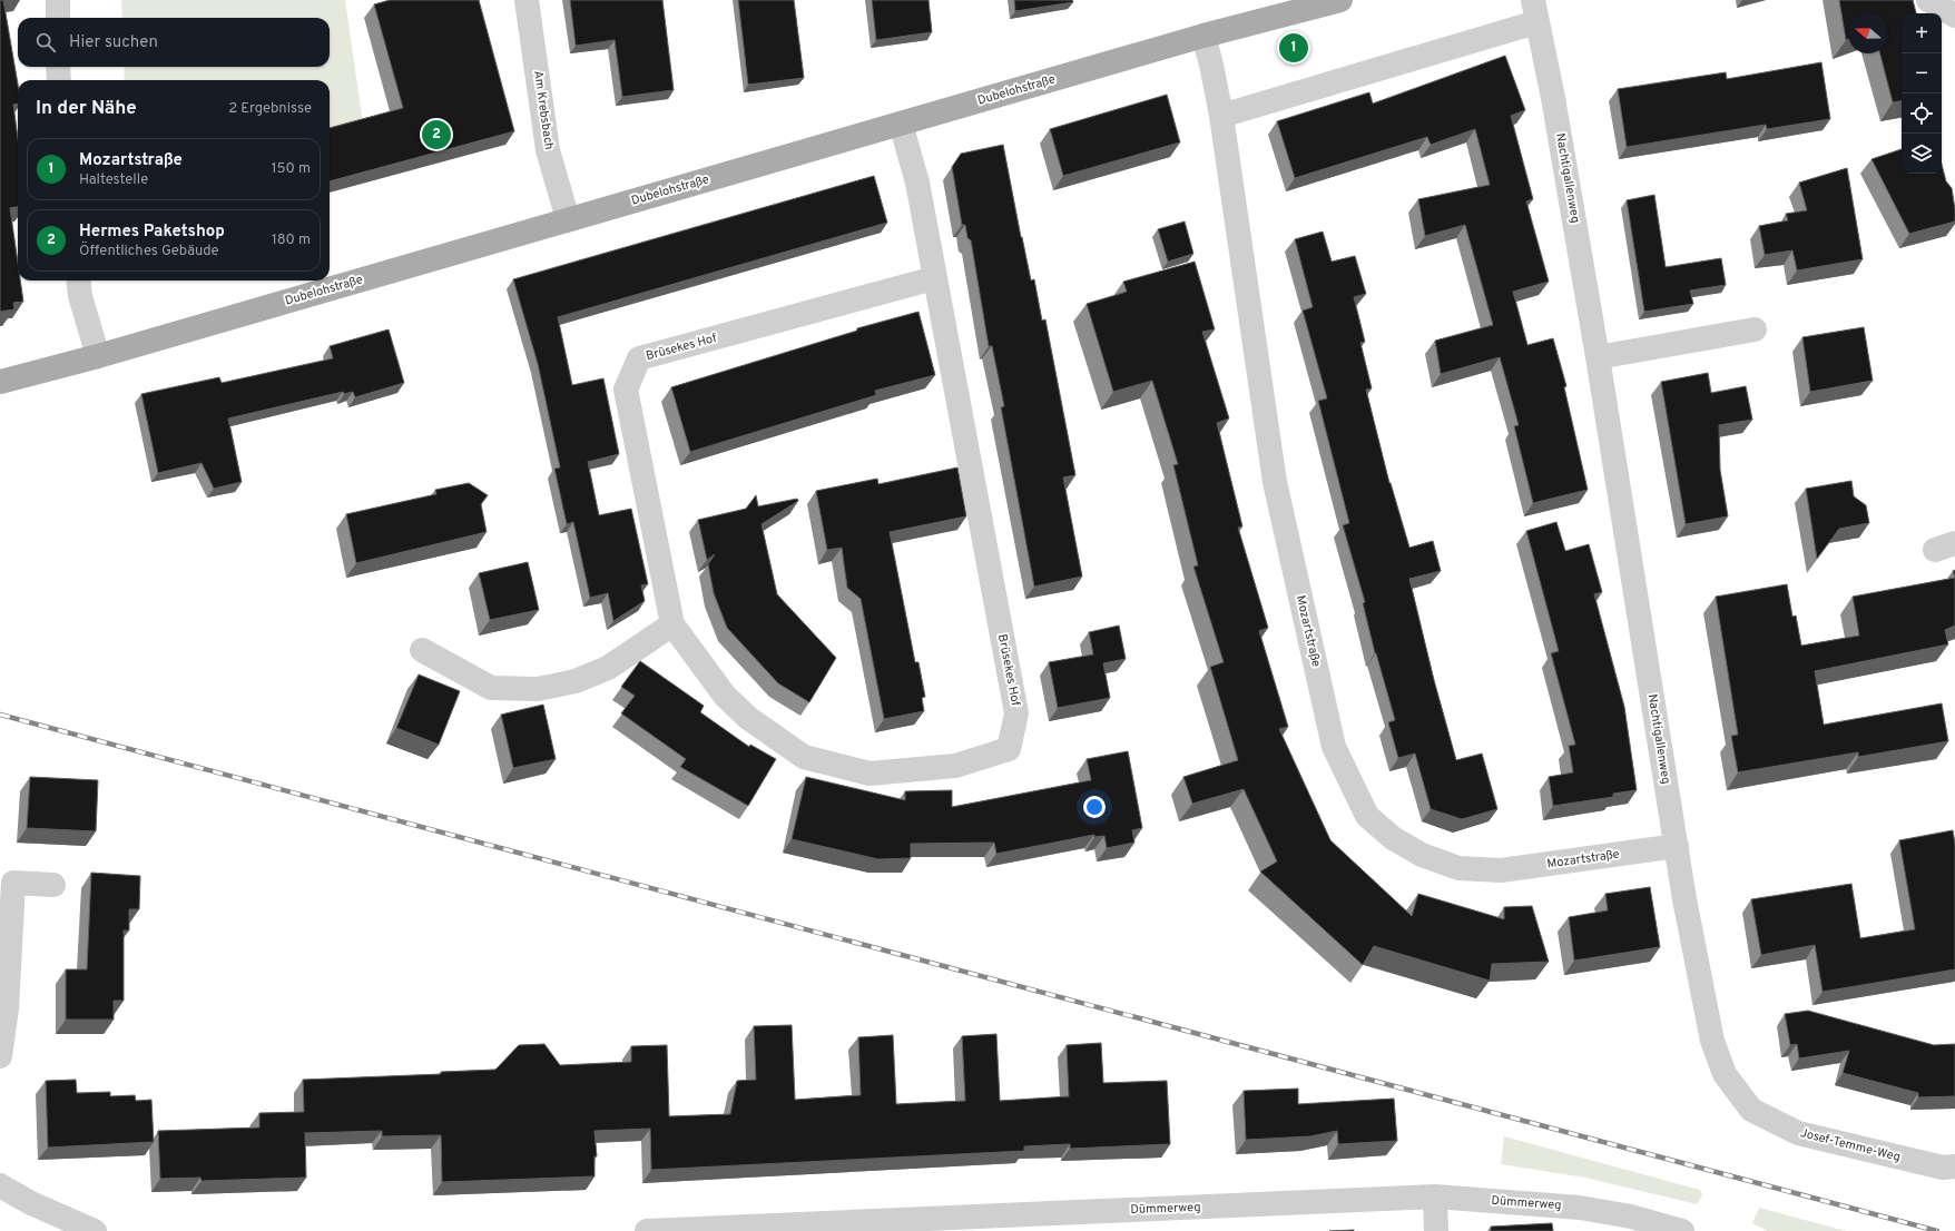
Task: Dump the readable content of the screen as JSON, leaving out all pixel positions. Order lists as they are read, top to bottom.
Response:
{
  "streets": {
    "main road": ["Dubelohstraße"],
    "street": [
      "Am Krebsbach",
      "Nachtigallenweg",
      "Brüsekes Hof",
      "Mozartstraße",
      "Josef-Temme-Weg",
      "Dümmerweg"
    ]
  },
  "crossings": [
    ["Dubelohstraße", "Am Krebsbach"],
    ["Dubelohstraße", "Brüsekes Hof"],
    ["Dubelohstraße", "Mozartstraße"],
    ["Nachtigallenweg", "Mozartstraße"],
    ["Nachtigallenweg", "Josef-Temme-Weg"]
  ],
  "north": "left",
  "page": {
    "map_buttons": ["+", "−"],
    "search": "Hier suchen",
    "pins": ["1", "2"],
    "heading": ["In der Nähe", "2 Ergebnisse"],
    "list": [
      {
        "mark": "1",
        "name": "Mozartstraße",
        "note": "Haltestelle",
        "value": "150 m"
      },
      {
        "mark": "2",
        "name": "Hermes Paketshop",
        "note": "Öffentliches Gebäude",
        "value": "180 m"
      }
    ]
  }
}
